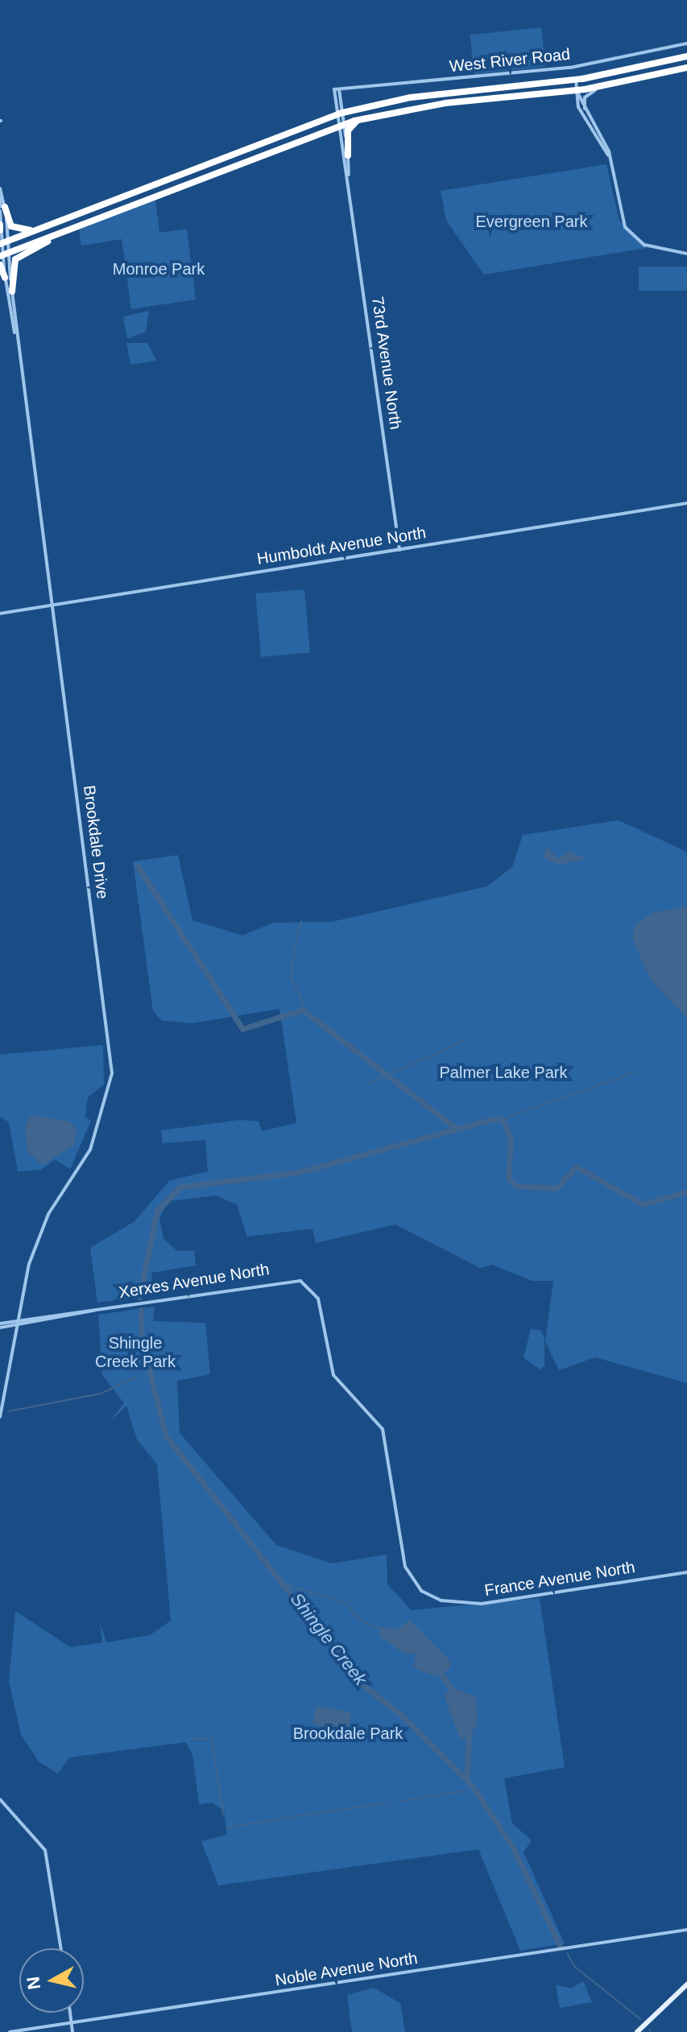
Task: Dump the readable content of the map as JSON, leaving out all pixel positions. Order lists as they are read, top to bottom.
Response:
{
  "streets": {
    "street": [
      "West River Road",
      "73rd Avenue North",
      "Humboldt Avenue North",
      "Brookdale Drive",
      "Xerxes Avenue North",
      "France Avenue North",
      "Noble Avenue North"
    ]
  },
  "crossings": [
    ["West River Road", "73rd Avenue North"],
    ["73rd Avenue North", "Humboldt Avenue North"],
    ["Humboldt Avenue North", "Brookdale Drive"],
    ["Brookdale Drive", "Xerxes Avenue North"],
    ["Xerxes Avenue North", "France Avenue North"]
  ],
  "water": ["Shingle Creek"],
  "parks": [
    "Evergreen Park",
    "Monroe Park",
    "Palmer Lake Park",
    "Shingle Creek Park",
    "Brookdale Park"
  ],
  "north": "left"
}
